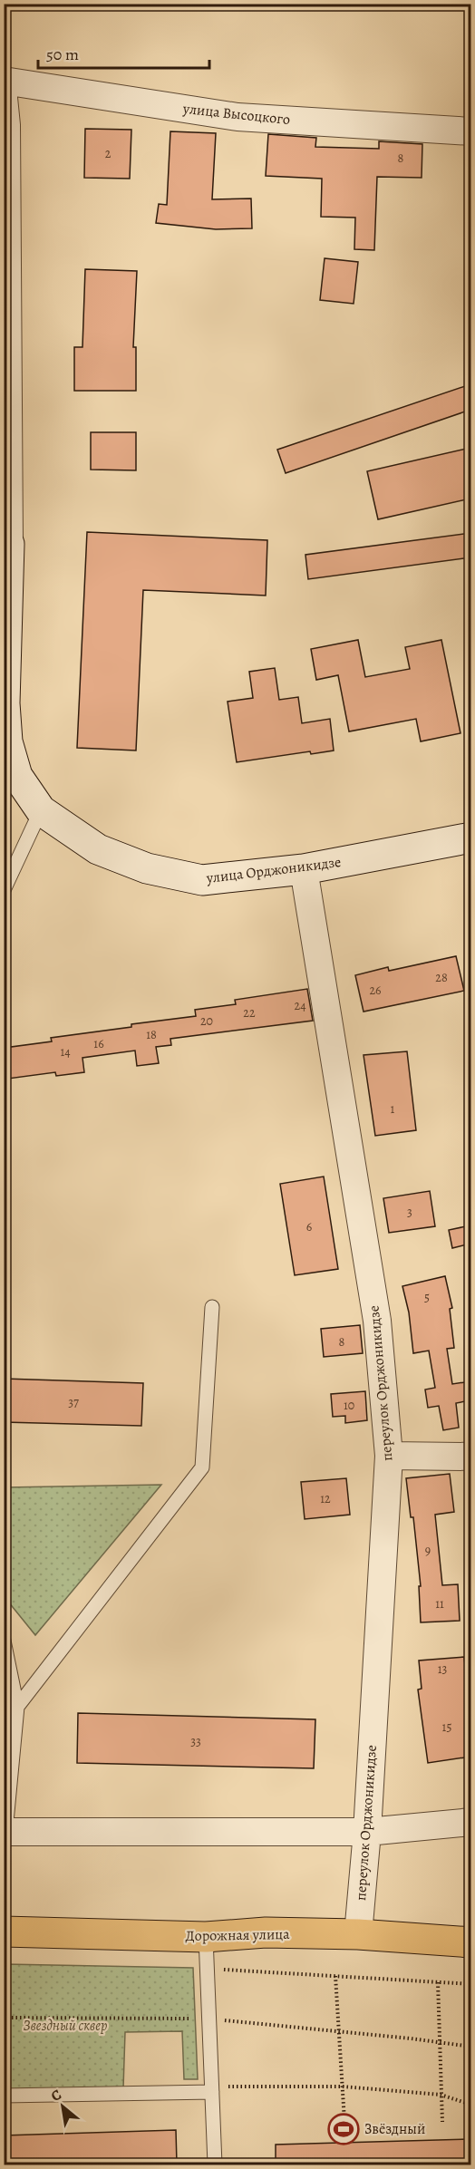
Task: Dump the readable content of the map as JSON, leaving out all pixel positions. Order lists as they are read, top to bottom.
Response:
{
  "streets": {
    "main road": ["улица Орджоникидзе", "Дорожная улица"],
    "street": ["улица Высоцкого", "переулок Орджоникидзе"]
  },
  "crossings": [
    ["улица Орджоникидзе", "переулок Орджоникидзе"],
    ["переулок Орджоникидзе", "Дорожная улица"]
  ],
  "parks": ["Звездный сквер"],
  "places": {
    "sports": ["Звёздный"]
  },
  "house_numbers": [
    "2",
    "8",
    "28",
    "26",
    "24",
    "22",
    "20",
    "18",
    "16",
    "14",
    "1",
    "3",
    "6",
    "5",
    "8",
    "37",
    "10",
    "12",
    "9",
    "11",
    "13",
    "15",
    "33"
  ],
  "scale_bar": "50 m",
  "north": "top left"
}
